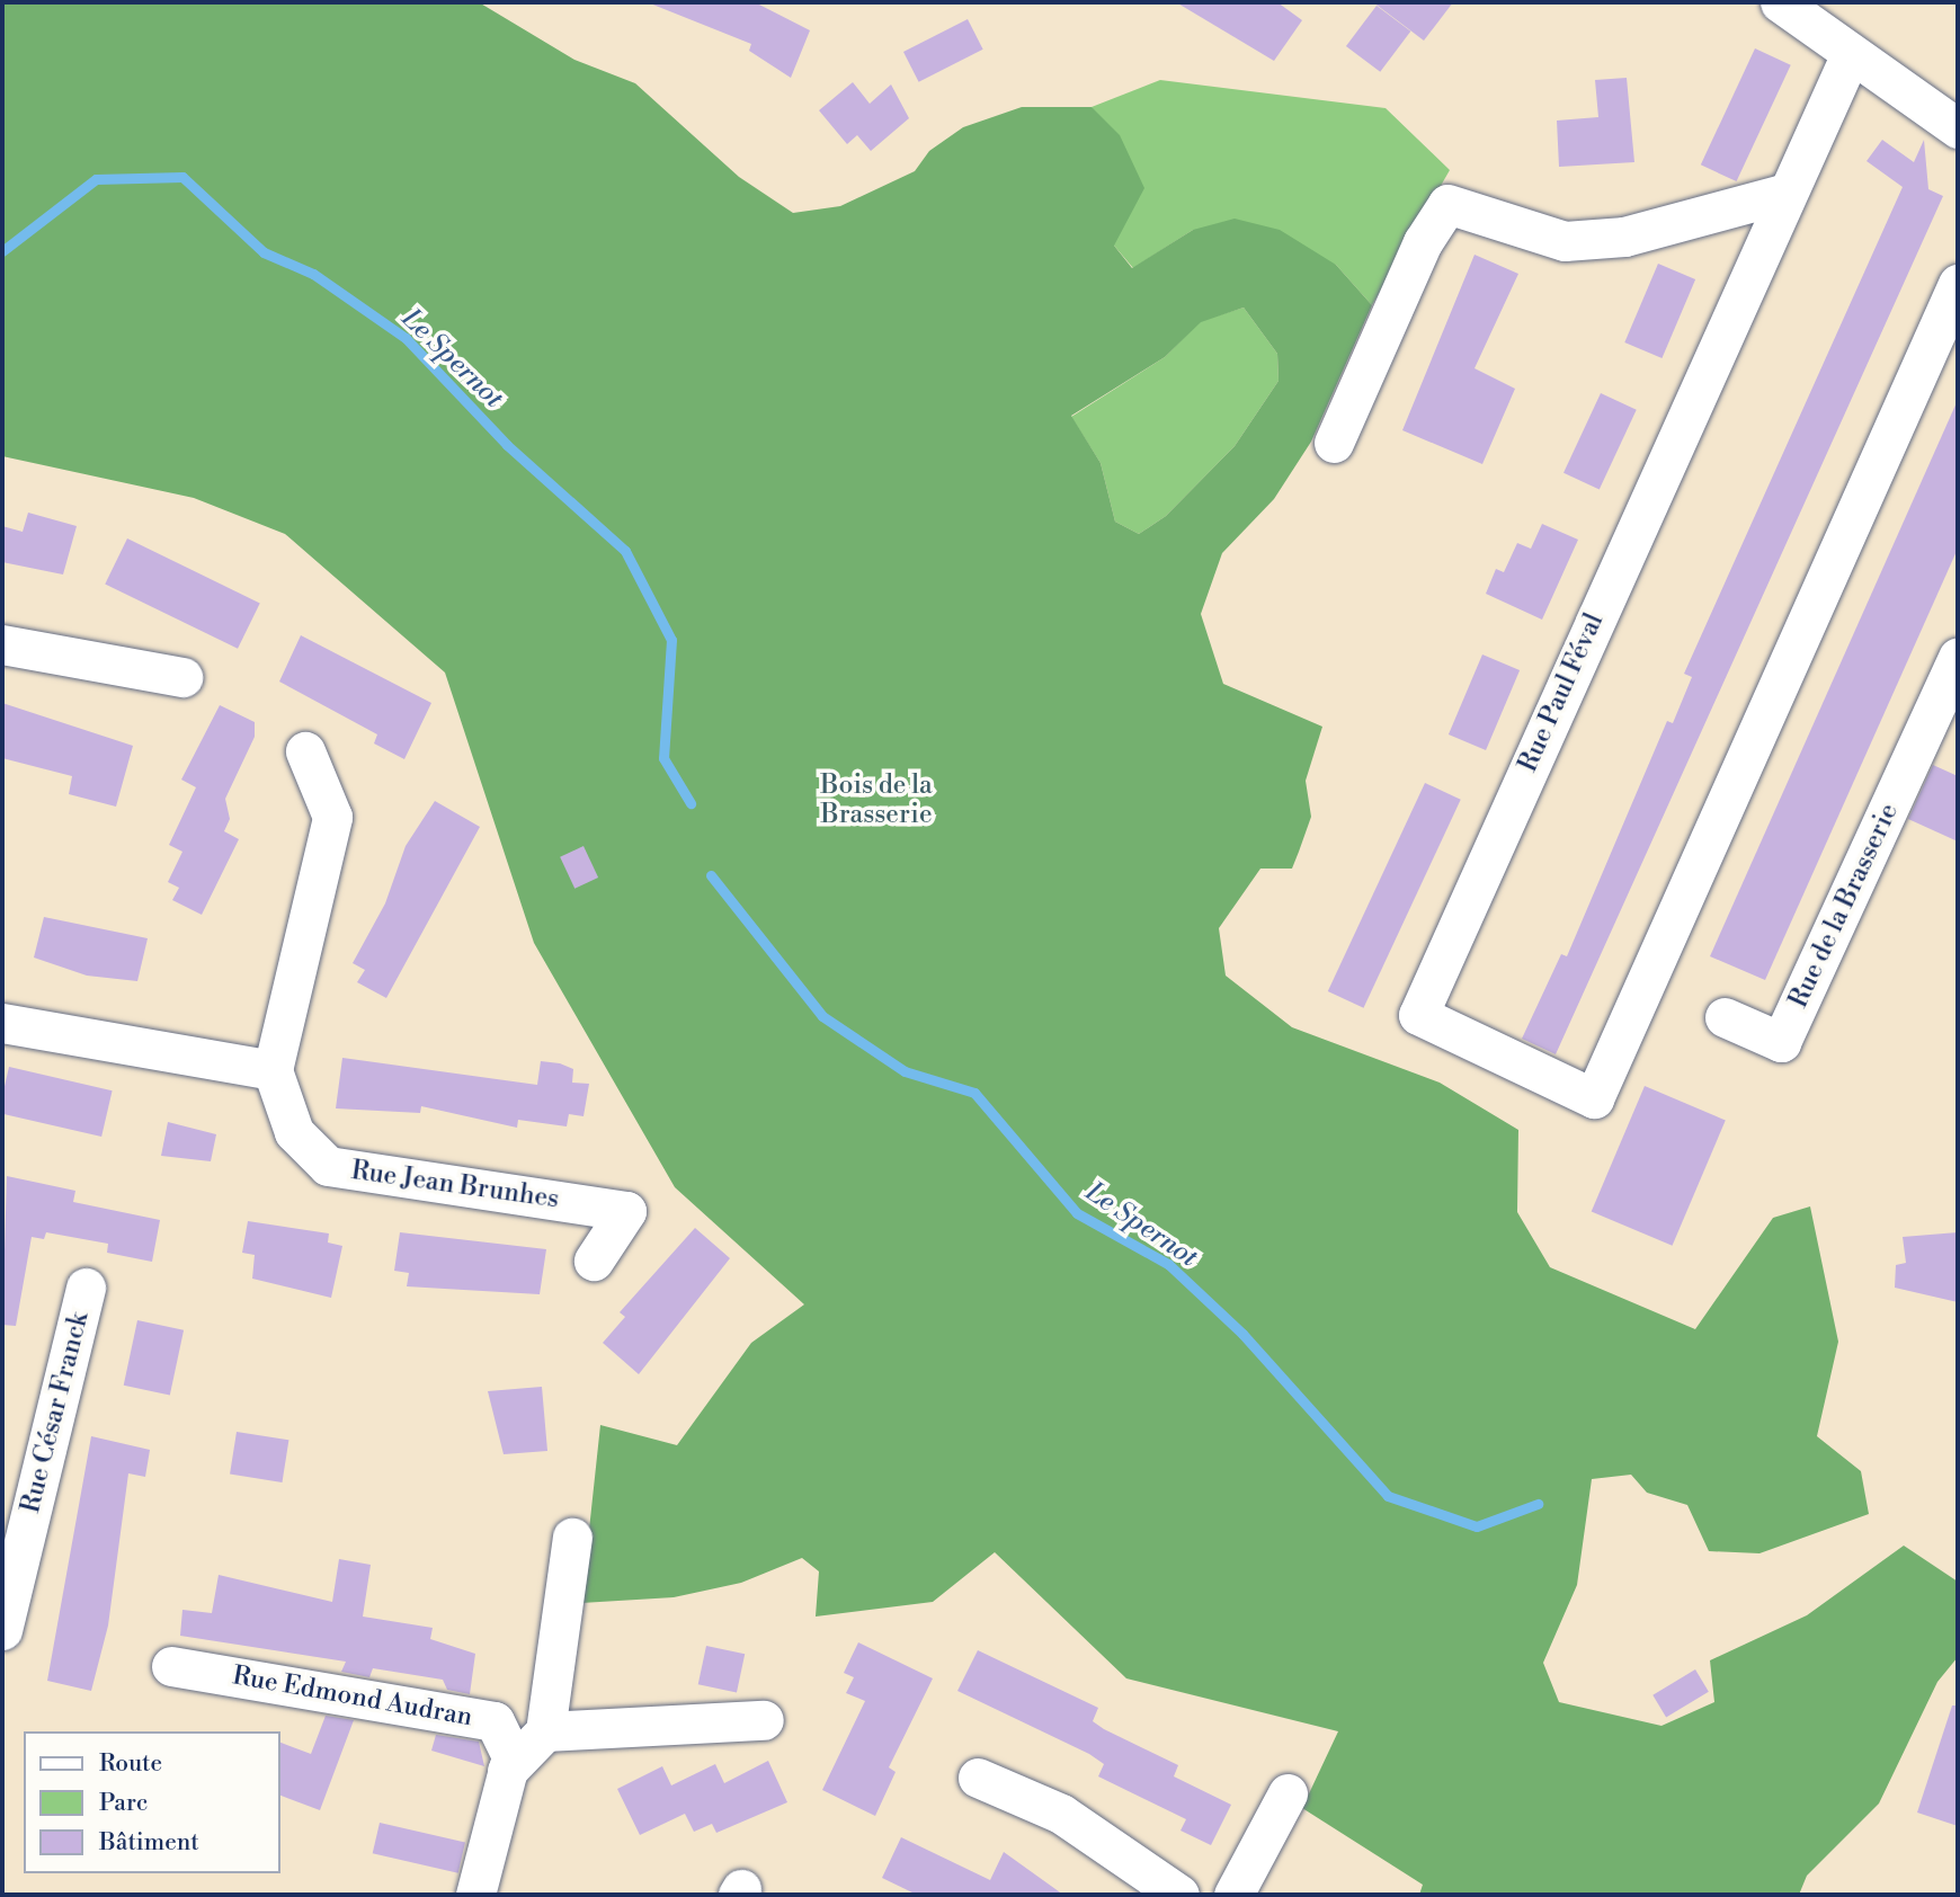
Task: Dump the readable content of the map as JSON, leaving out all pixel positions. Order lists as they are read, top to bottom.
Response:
{
  "streets": {
    "street": [
      "Rue Paul Féval",
      "Rue de la Brasserie",
      "Rue Jean Brunhes",
      "Rue César Franck",
      "Rue Edmond Audran"
    ]
  },
  "water": ["Le Spernot"],
  "parks": ["Bois de la Brasserie"],
  "legend": ["Route", "Parc", "Bâtiment"]
}
